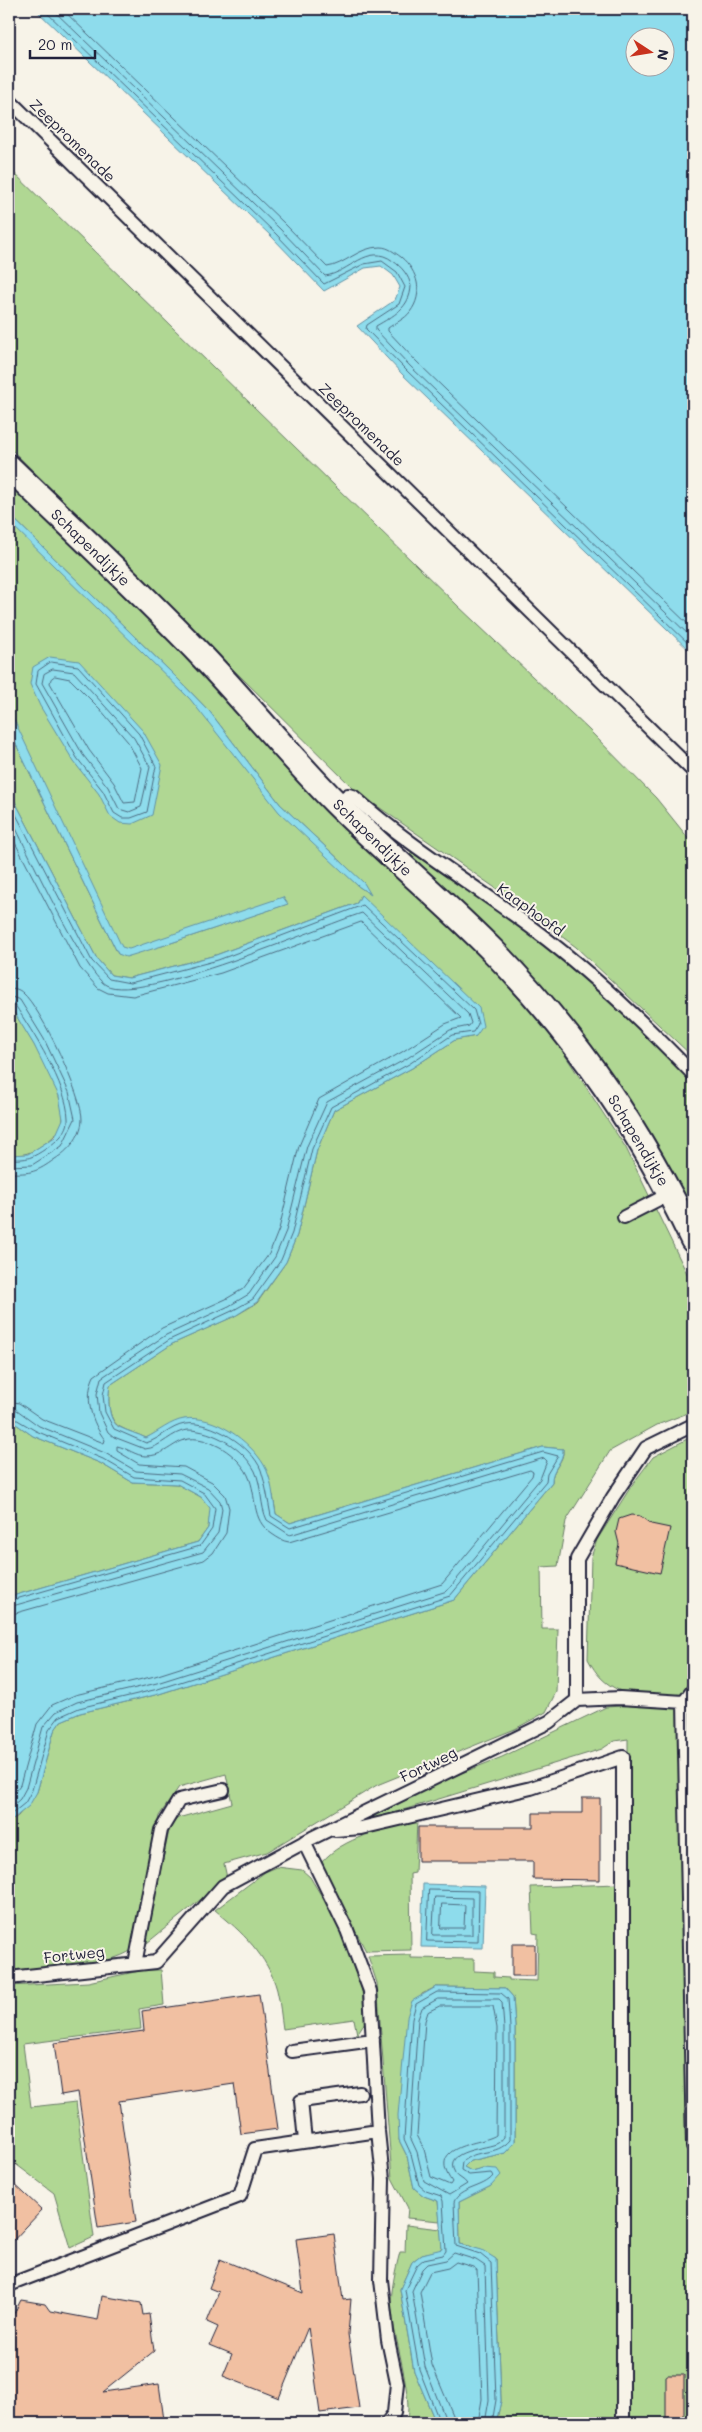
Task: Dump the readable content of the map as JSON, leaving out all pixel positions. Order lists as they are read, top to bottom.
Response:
{
  "streets": {
    "street": ["Schapendijkje"],
    "lane": ["Zeepromenade", "Kaaphoofd", "Fortweg"]
  },
  "crossings": [
    ["Schapendijkje", "Kaaphoofd"]
  ],
  "scale_bar": "20 m",
  "north": "right"
}
